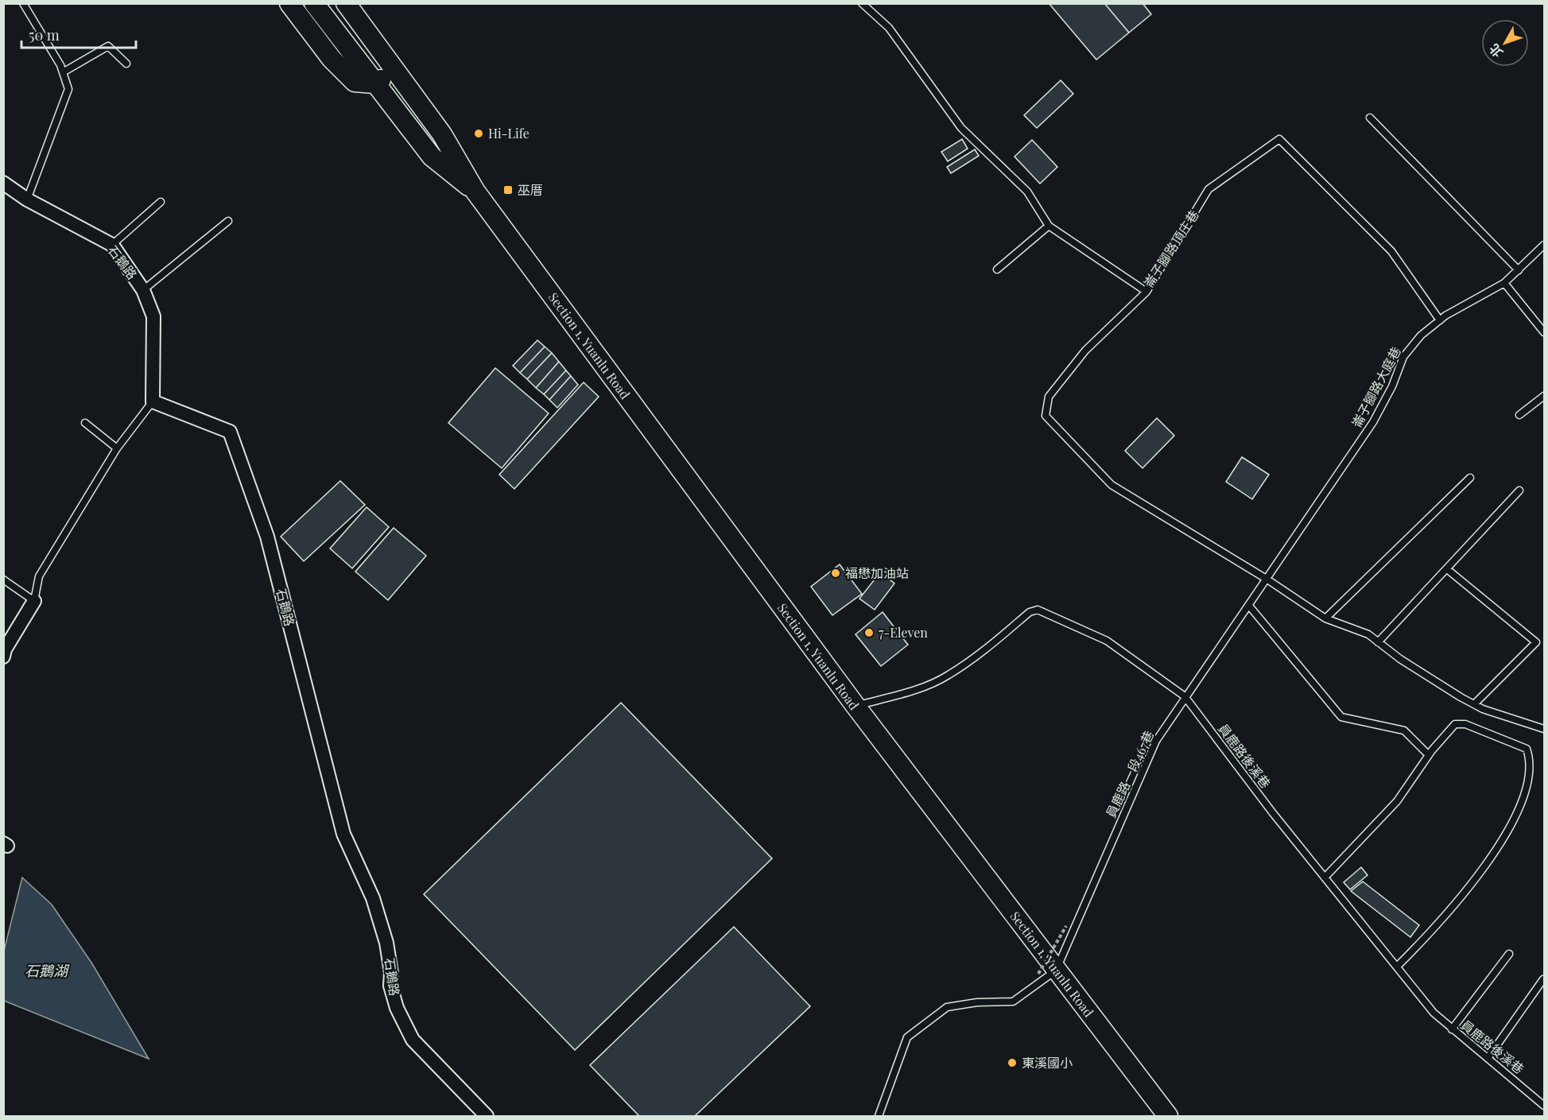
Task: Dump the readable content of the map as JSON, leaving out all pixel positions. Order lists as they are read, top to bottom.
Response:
{
  "streets": {
    "main road": ["Section 1, Yuanlu Road"],
    "street": ["石鵝路"],
    "lane": [
      "崙子腳路頂庄巷",
      "崙子腳路大庭巷",
      "員鹿路後溪巷",
      "員鹿路一段467巷"
    ]
  },
  "crossings": [
    ["崙子腳路頂庄巷", "崙子腳路大庭巷"],
    ["Section 1, Yuanlu Road", "員鹿路後溪巷"],
    ["Section 1, Yuanlu Road", "員鹿路一段467巷"],
    ["崙子腳路大庭巷", "員鹿路一段467巷"],
    ["員鹿路後溪巷", "員鹿路一段467巷"]
  ],
  "water": ["石鵝湖"],
  "places": {
    "other": [
      "Hi-Life",
      "福懋加油站",
      "7-Eleven",
      "東溪國小"
    ],
    "transit": ["巫厝"]
  },
  "scale_bar": "50 m",
  "north": "bottom left"
}
